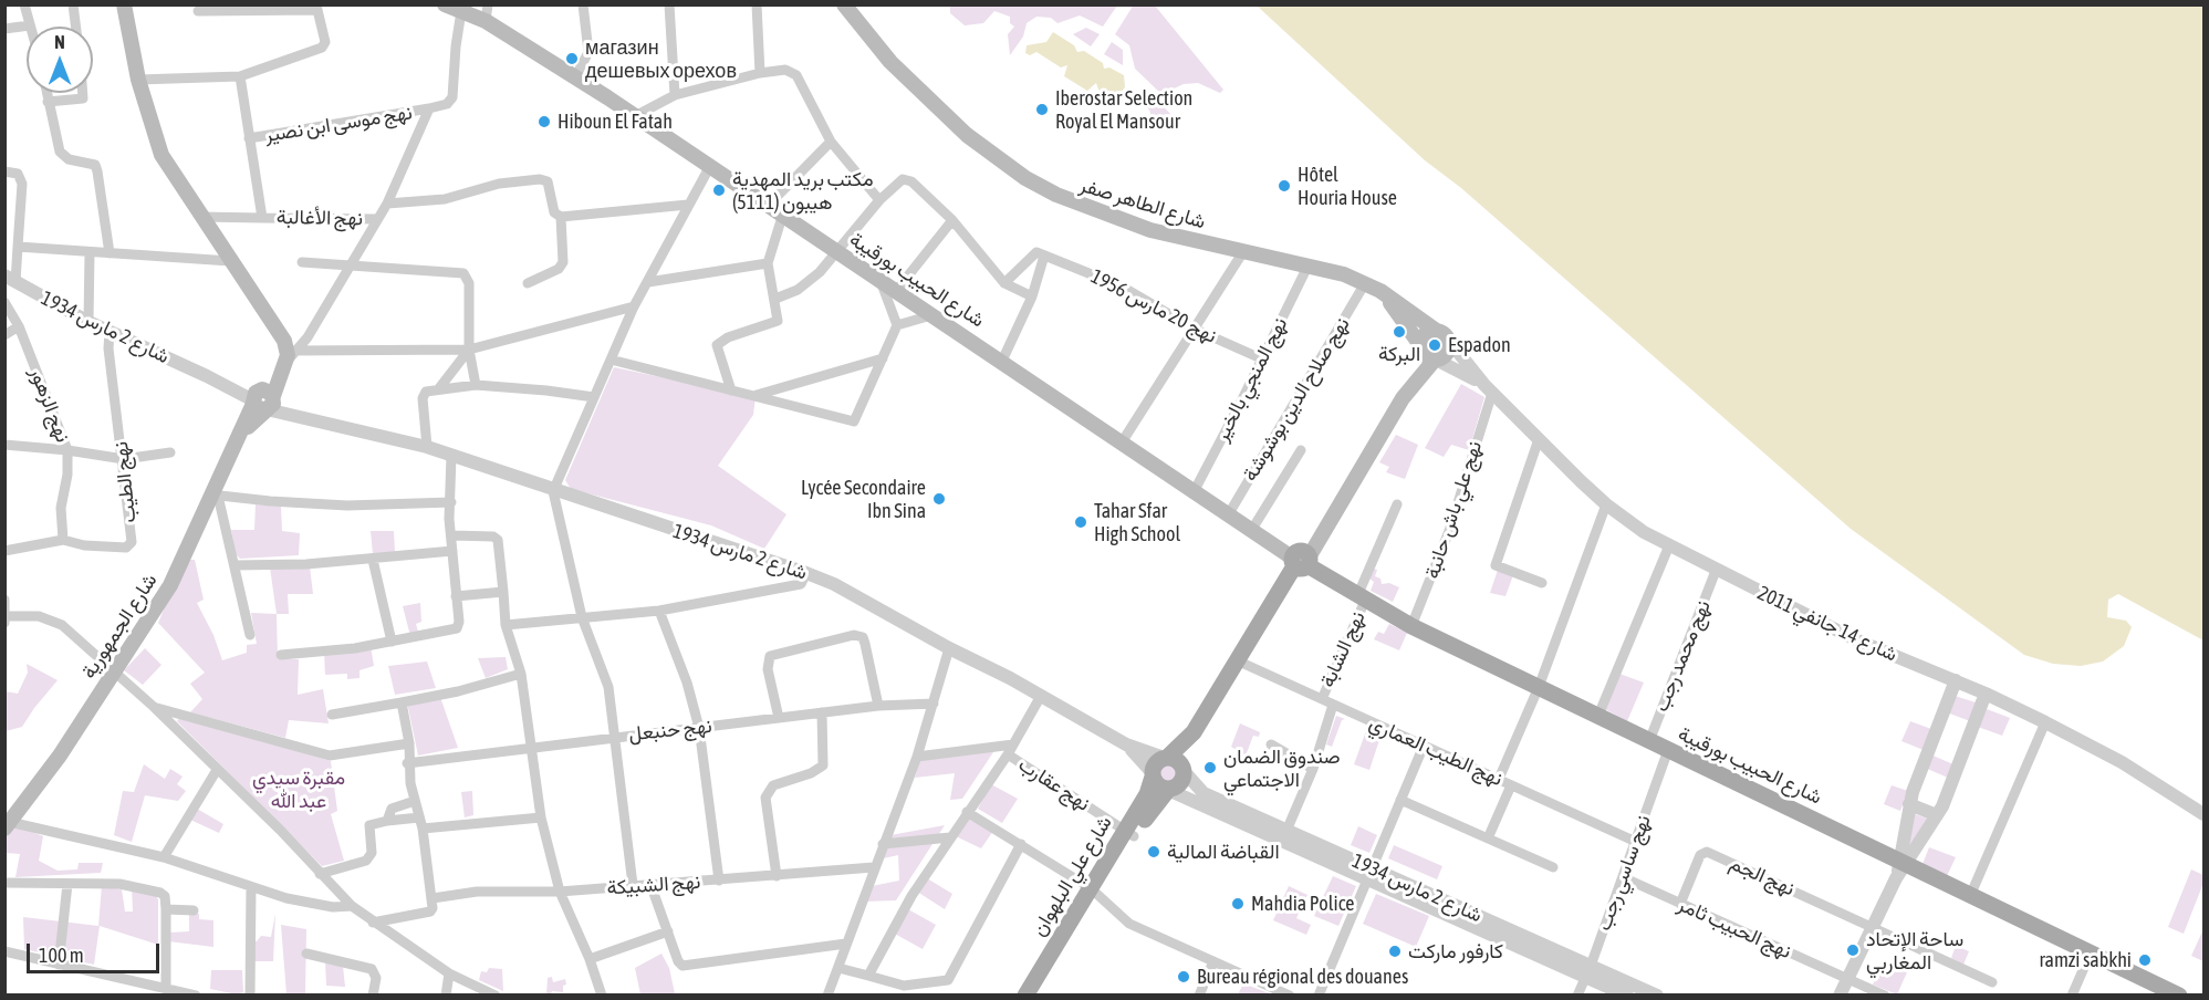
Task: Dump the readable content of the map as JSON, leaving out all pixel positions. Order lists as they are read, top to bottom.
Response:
{
  "streets": {
    "main road": [
      "شارع الطاهر صفر",
      "شارع الحبيب بورقيبة",
      "شارع الجمهورية",
      "شارع علي البلهوان"
    ],
    "street": [
      "نهج موسى ابن نصير",
      "نهج الأغالبة",
      "نهج 20 مارس 1956",
      "شارع 2 مارس 1934",
      "نهج المنجي بالخير",
      "نهج صلاح الدين بوشوشة",
      "نهج الزهور",
      "نهج الطيب",
      "نهج علي باش حانبة",
      "شارع 14 جانفي 2011",
      "نهج الشابة",
      "نهج محمد رجب",
      "نهج حنبعل",
      "نهج الطيب العماري",
      "نهج عقارب",
      "نهج ساسي رجب",
      "نهج الجم",
      "نهج الشبيكة",
      "نهج الحبيب ثامر"
    ]
  },
  "crossings": [
    ["شارع الطاهر صفر", "نهج المنجي بالخير"],
    ["شارع الطاهر صفر", "نهج صلاح الدين بوشوشة"],
    ["شارع الطاهر صفر", "شارع 14 جانفي 2011"],
    ["شارع الحبيب بورقيبة", "نهج المنجي بالخير"],
    ["شارع الحبيب بورقيبة", "نهج صلاح الدين بوشوشة"],
    ["شارع الحبيب بورقيبة", "نهج علي باش حانبة"],
    ["شارع الحبيب بورقيبة", "نهج الشابة"],
    ["شارع الحبيب بورقيبة", "نهج محمد رجب"],
    ["شارع الحبيب بورقيبة", "نهج ساسي رجب"],
    ["نهج 20 مارس 1956", "نهج المنجي بالخير"],
    ["شارع 2 مارس 1934", "نهج الطيب"],
    ["شارع 2 مارس 1934", "شارع الجمهورية"],
    ["شارع 2 مارس 1934", "نهج ساسي رجب"],
    ["شارع 2 مارس 1934", "شارع علي البلهوان"],
    ["نهج علي باش حانبة", "شارع 14 جانفي 2011"],
    ["شارع 14 جانفي 2011", "نهج محمد رجب"],
    ["نهج الشابة", "نهج الطيب العماري"],
    ["نهج الطيب العماري", "نهج ساسي رجب"],
    ["نهج عقارب", "شارع علي البلهوان"],
    ["نهج ساسي رجب", "نهج الحبيب ثامر"],
    ["نهج الجم", "نهج الحبيب ثامر"]
  ],
  "parks": ["مقبرة سيدي عبد الله"],
  "places": [
    "магазин дешевых орехов",
    "Iberostar Selection Royal El Mansour",
    "Hiboun El Fatah",
    "Hôtel Houria House",
    "مكتب بريد المهدية هيبون (5111)",
    "البركة",
    "Espadon",
    "Lycée Secondaire Ibn Sina",
    "Tahar Sfar High School",
    "صندوق الضمان الاجتماعي",
    "القباضة المالية",
    "Mahdia Police",
    "ساحة الإتحاد المغاربي",
    "كارفور ماركت",
    "ramzi sabkhi",
    "Bureau régional des douanes"
  ],
  "scale_bar": "100 m",
  "north": "top"
}
